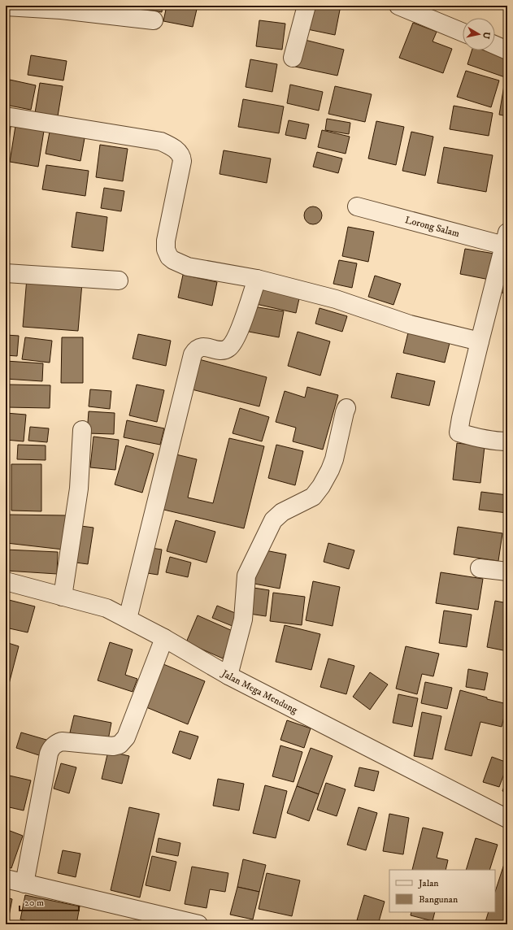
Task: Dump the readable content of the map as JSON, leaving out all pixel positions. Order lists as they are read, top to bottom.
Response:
{
  "streets": {
    "street": ["Lorong Salam", "Jalan Mega Mendung"]
  },
  "legend": ["Jalan", "Bangunan"],
  "scale_bar": "20 m",
  "north": "right"
}
